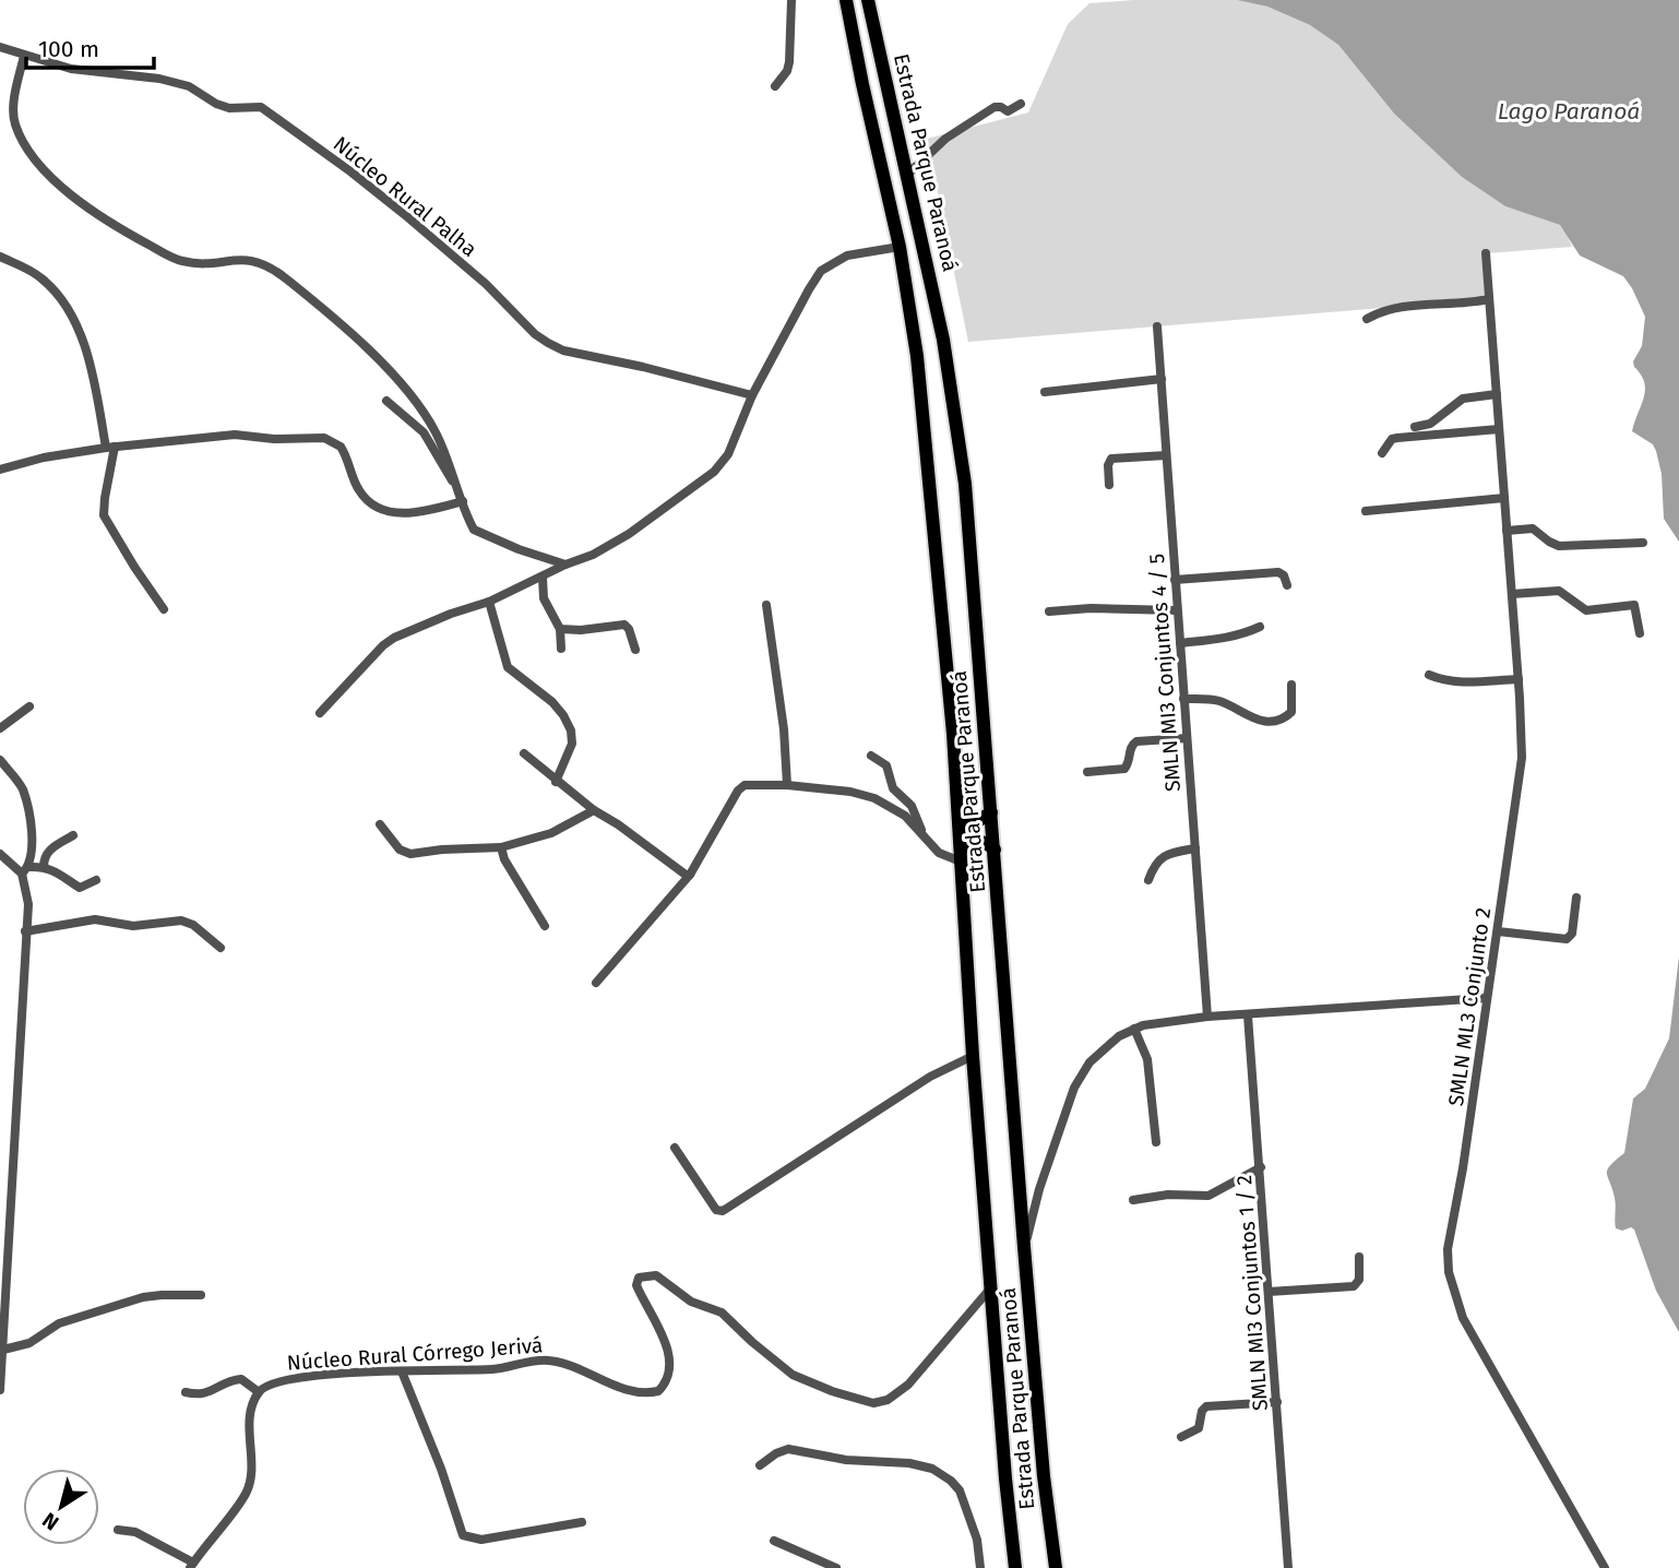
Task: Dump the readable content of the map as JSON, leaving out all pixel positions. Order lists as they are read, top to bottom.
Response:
{
  "streets": {
    "main road": ["Estrada Parque Paranoá"],
    "street": [
      "Núcleo Rural Palha",
      "SMLN MI3 Conjuntos 4 / 5",
      "SMLN ML3 Conjunto 2",
      "SMLN MI3 Conjuntos 1 / 2",
      "Núcleo Rural Córrego Jerivá"
    ]
  },
  "crossings": [
    ["Estrada Parque Paranoá", "Núcleo Rural Córrego Jerivá"]
  ],
  "water": ["Lago Paranoá"],
  "scale_bar": "100 m",
  "north": "bottom left"
}
